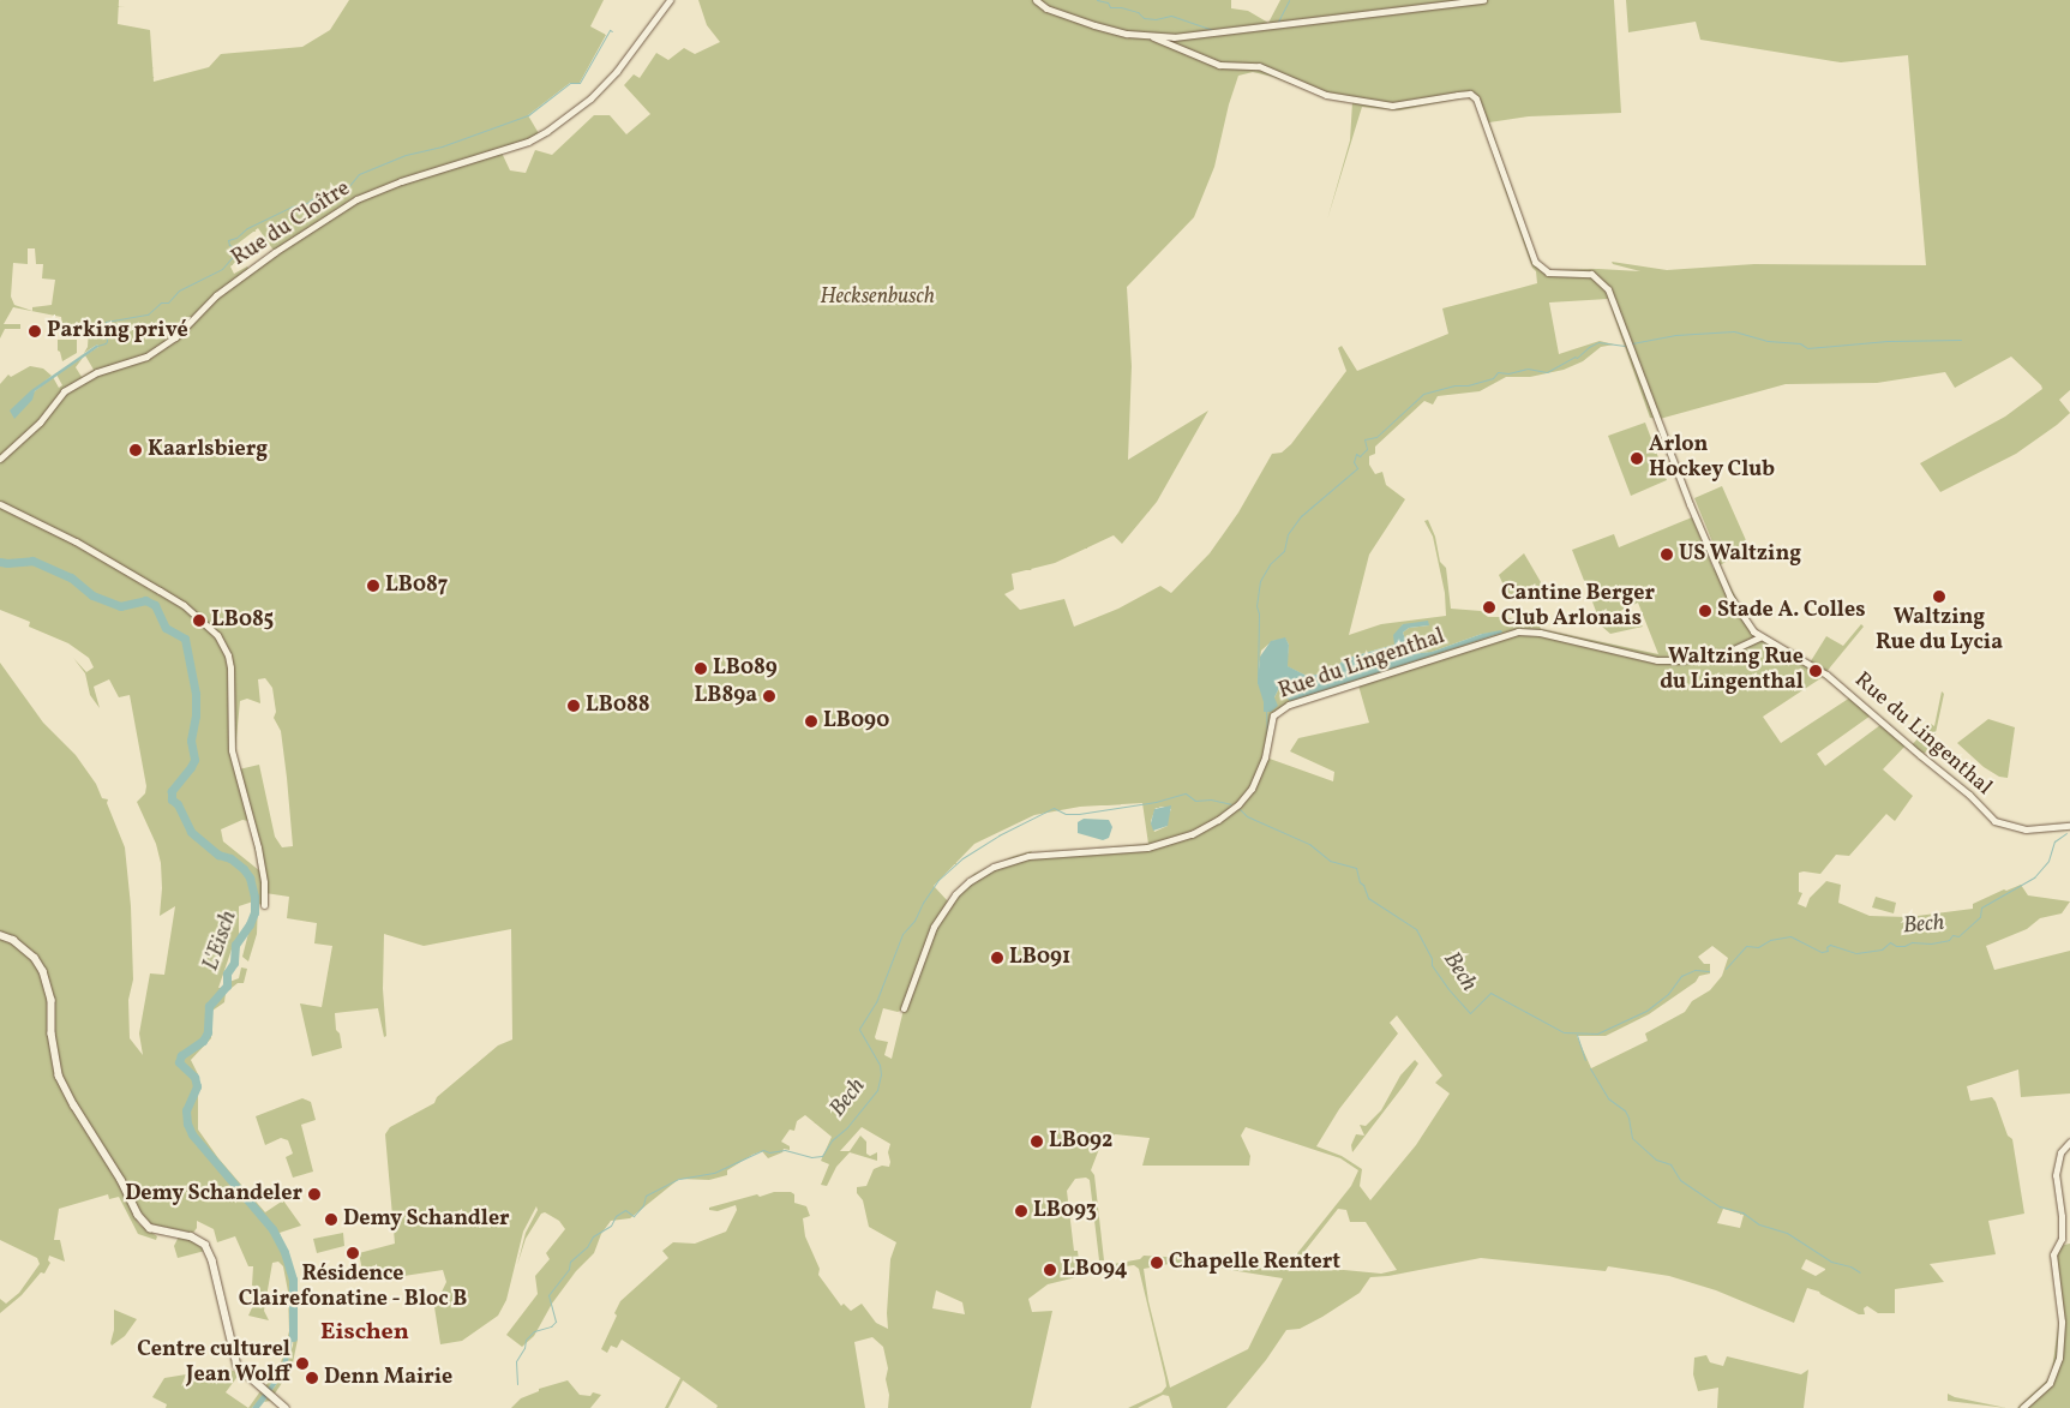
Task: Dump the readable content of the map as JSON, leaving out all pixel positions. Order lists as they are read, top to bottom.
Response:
{
  "streets": {
    "street": ["Rue du Cloître", "Rue du Lingenthal"]
  },
  "districts": ["Eischen"],
  "water": ["Bech", "L'Eisch"],
  "parks": ["Hecksenbusch"],
  "places": [
    "Parking privé",
    "Kaarlsbierg",
    "Arlon Hockey Club",
    "US Waltzing",
    "LB087",
    "Waltzing Rue du Lycia",
    "Cantine Berger Club Arlonais",
    "Stade A. Colles",
    "LB085",
    "LB089",
    "Waltzing Rue du Lingenthal",
    "LB89a",
    "LB088",
    "LB090",
    "LB091",
    "LB092",
    "Demy Schandeler",
    "LB093",
    "Demy Schandler",
    "Résidence Clairefonatine - Bloc B",
    "Chapelle Rentert",
    "LB094",
    "Centre culturel Jean Wolff",
    "Denn Mairie"
  ]
}
